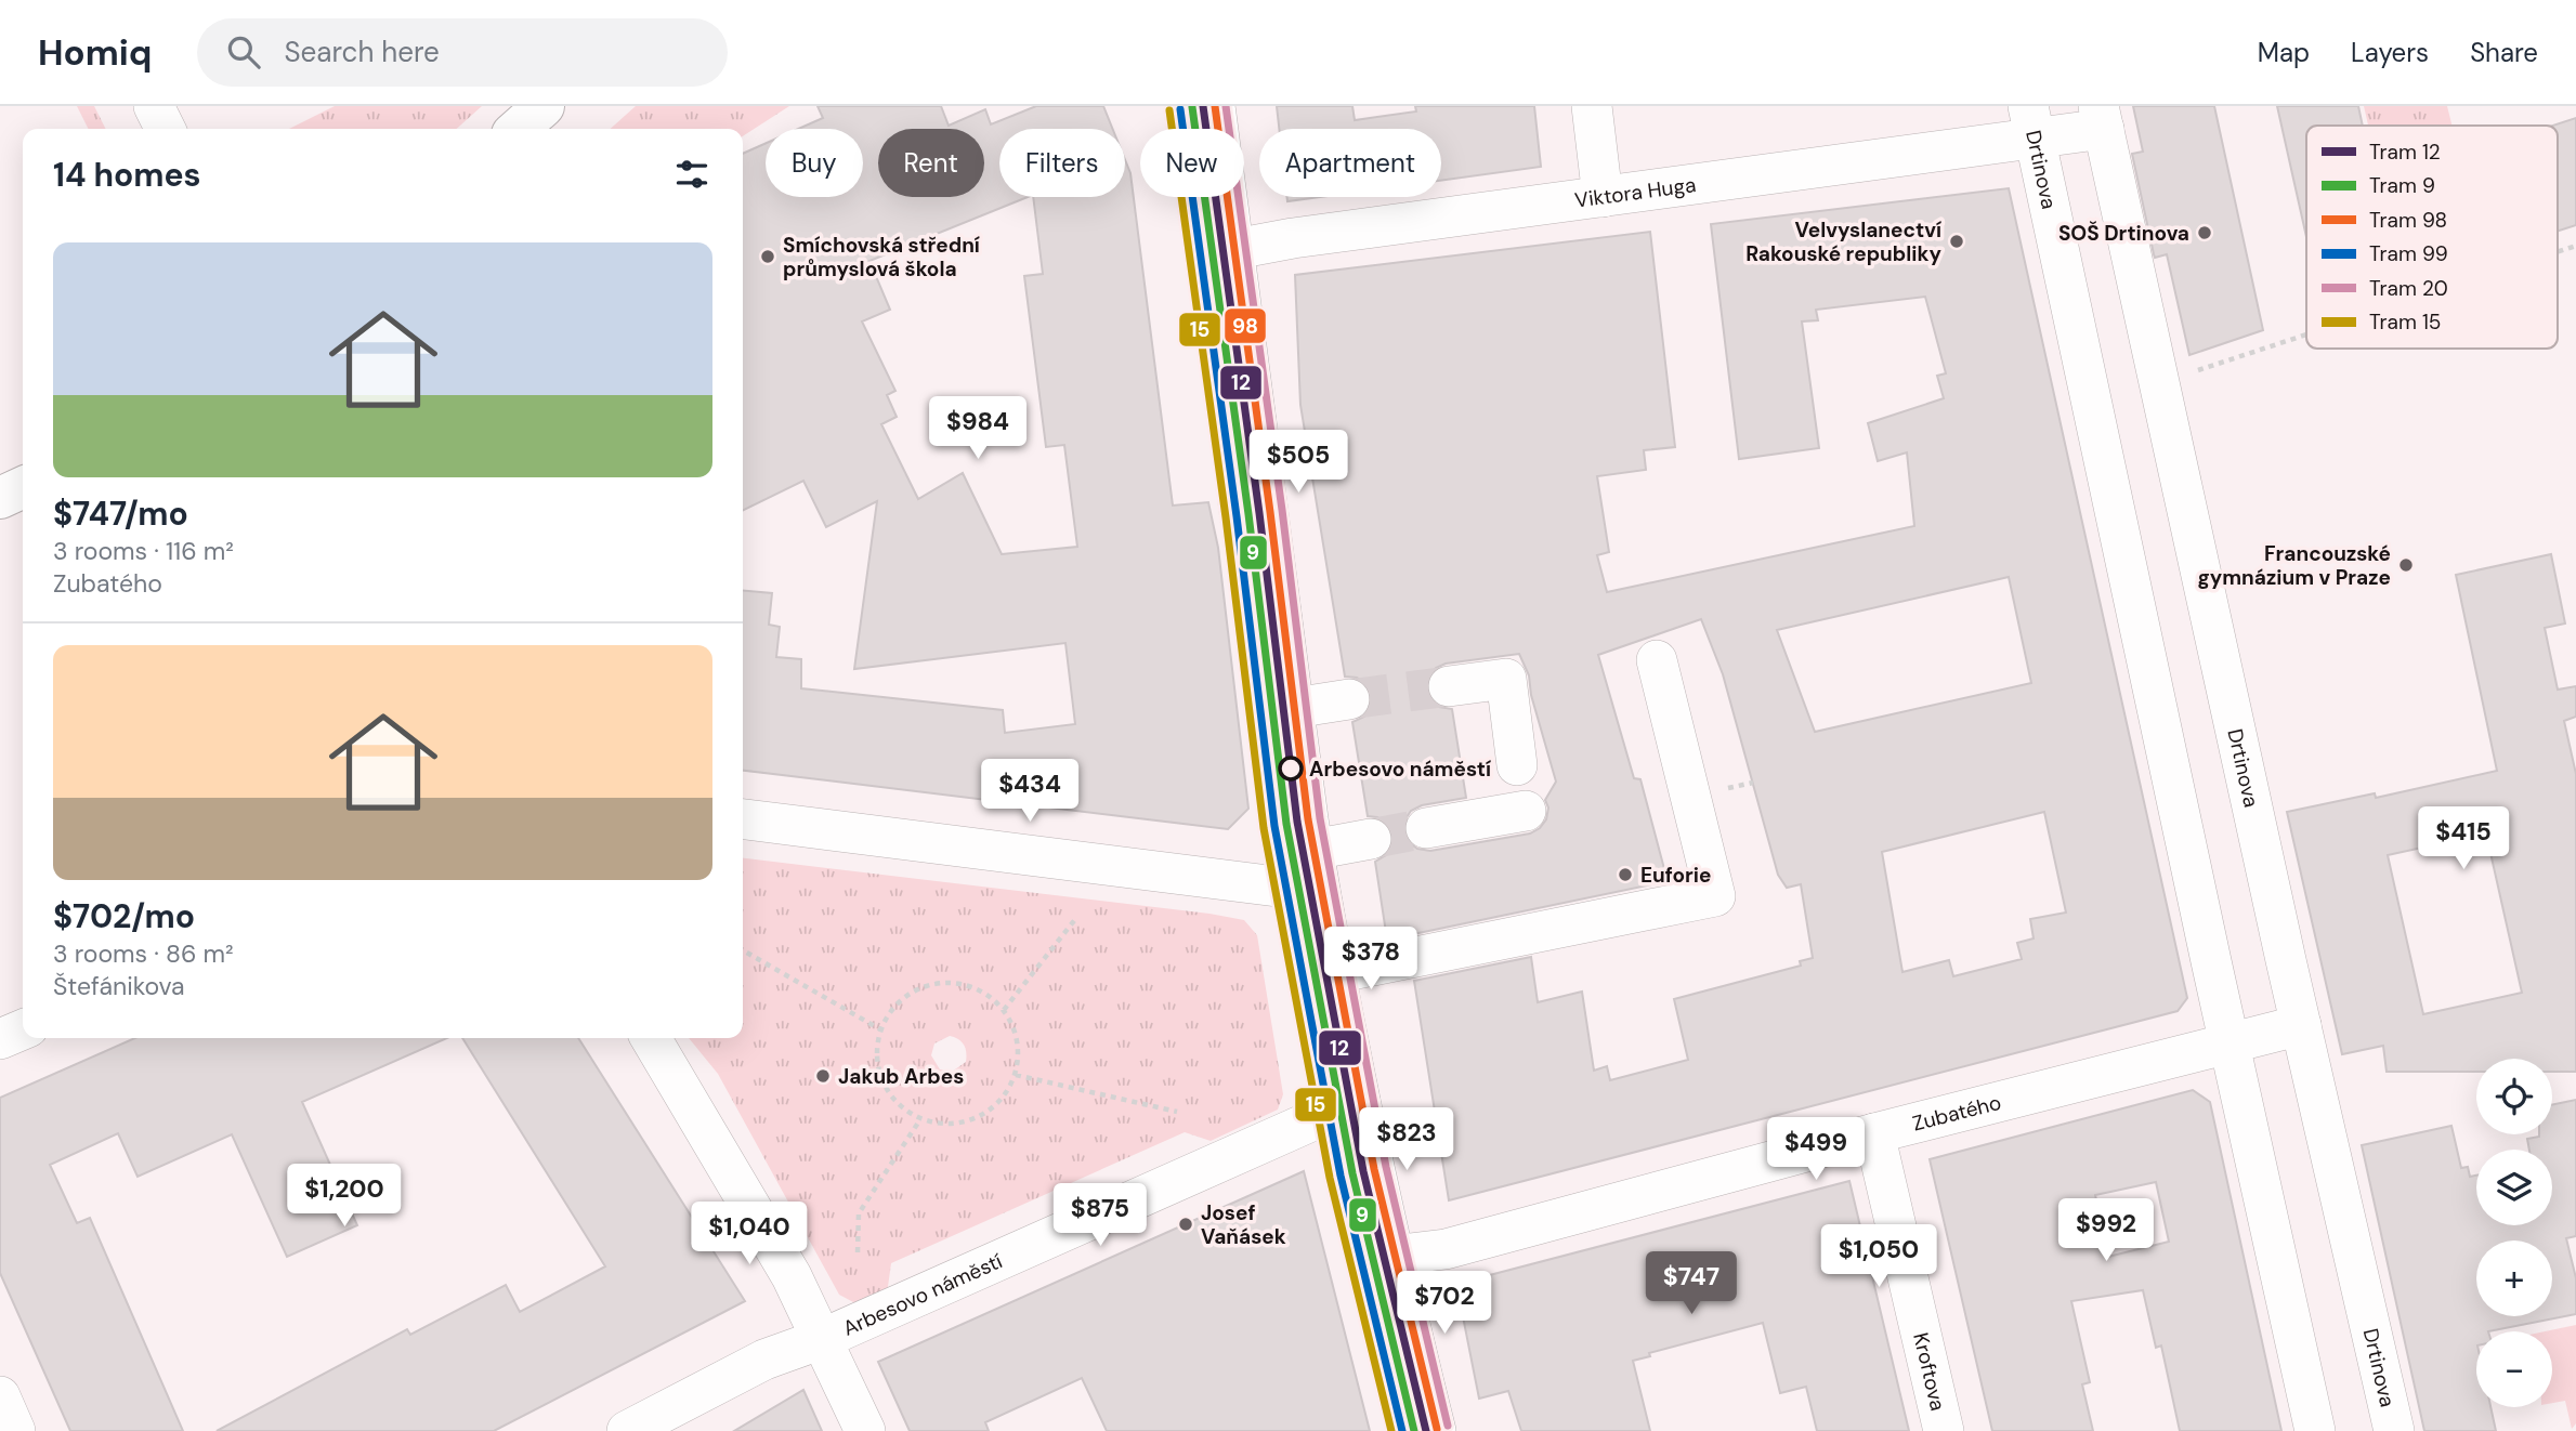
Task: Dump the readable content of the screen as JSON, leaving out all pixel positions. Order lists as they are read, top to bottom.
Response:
{
  "streets": {
    "street": [
      "Drtinova",
      "Viktora Huga",
      "Zubatého",
      "Arbesovo náměstí",
      "Kroftova"
    ]
  },
  "crossings": [
    ["Drtinova", "Viktora Huga"],
    ["Drtinova", "Zubatého"],
    ["Zubatého", "Kroftova"]
  ],
  "places": [
    "SOŠ Drtinova",
    "Velvyslanectví Rakouské republiky",
    "Smíchovská střední průmyslová škola",
    "Francouzské gymnázium v Praze",
    "Arbesovo náměstí",
    "Euforie",
    "Jakub Arbes",
    "Josef Vaňásek"
  ],
  "lines": [
    "tram line 12",
    "tram line 98",
    "tram line 20",
    "tram line 9",
    "tram line 99",
    "tram line 15"
  ],
  "legend": [
    "Tram 12",
    "Tram 9",
    "Tram 98",
    "Tram 99",
    "Tram 20",
    "Tram 15"
  ],
  "page": {
    "header": "Homiq",
    "search": "Search here",
    "nav": ["Map", "Layers", "Share"],
    "chip": [
      "Buy",
      "Rent",
      "Filters",
      "New",
      "Apartment"
    ],
    "heading": "14 homes",
    "list": [
      {
        "name": "$747/mo",
        "note": "3 rooms · 116 m² · Zubatého"
      },
      {
        "name": "$702/mo",
        "note": "3 rooms · 86 m² · Štefánikova"
      }
    ],
    "price": [
      "$984",
      "$505",
      "$434",
      "$415",
      "$378",
      "$823",
      "$499",
      "$1,200",
      "$875",
      "$992",
      "$1,040",
      "$1,050",
      "$747",
      "$702"
    ],
    "map_buttons": ["+", "−"]
  }
}
